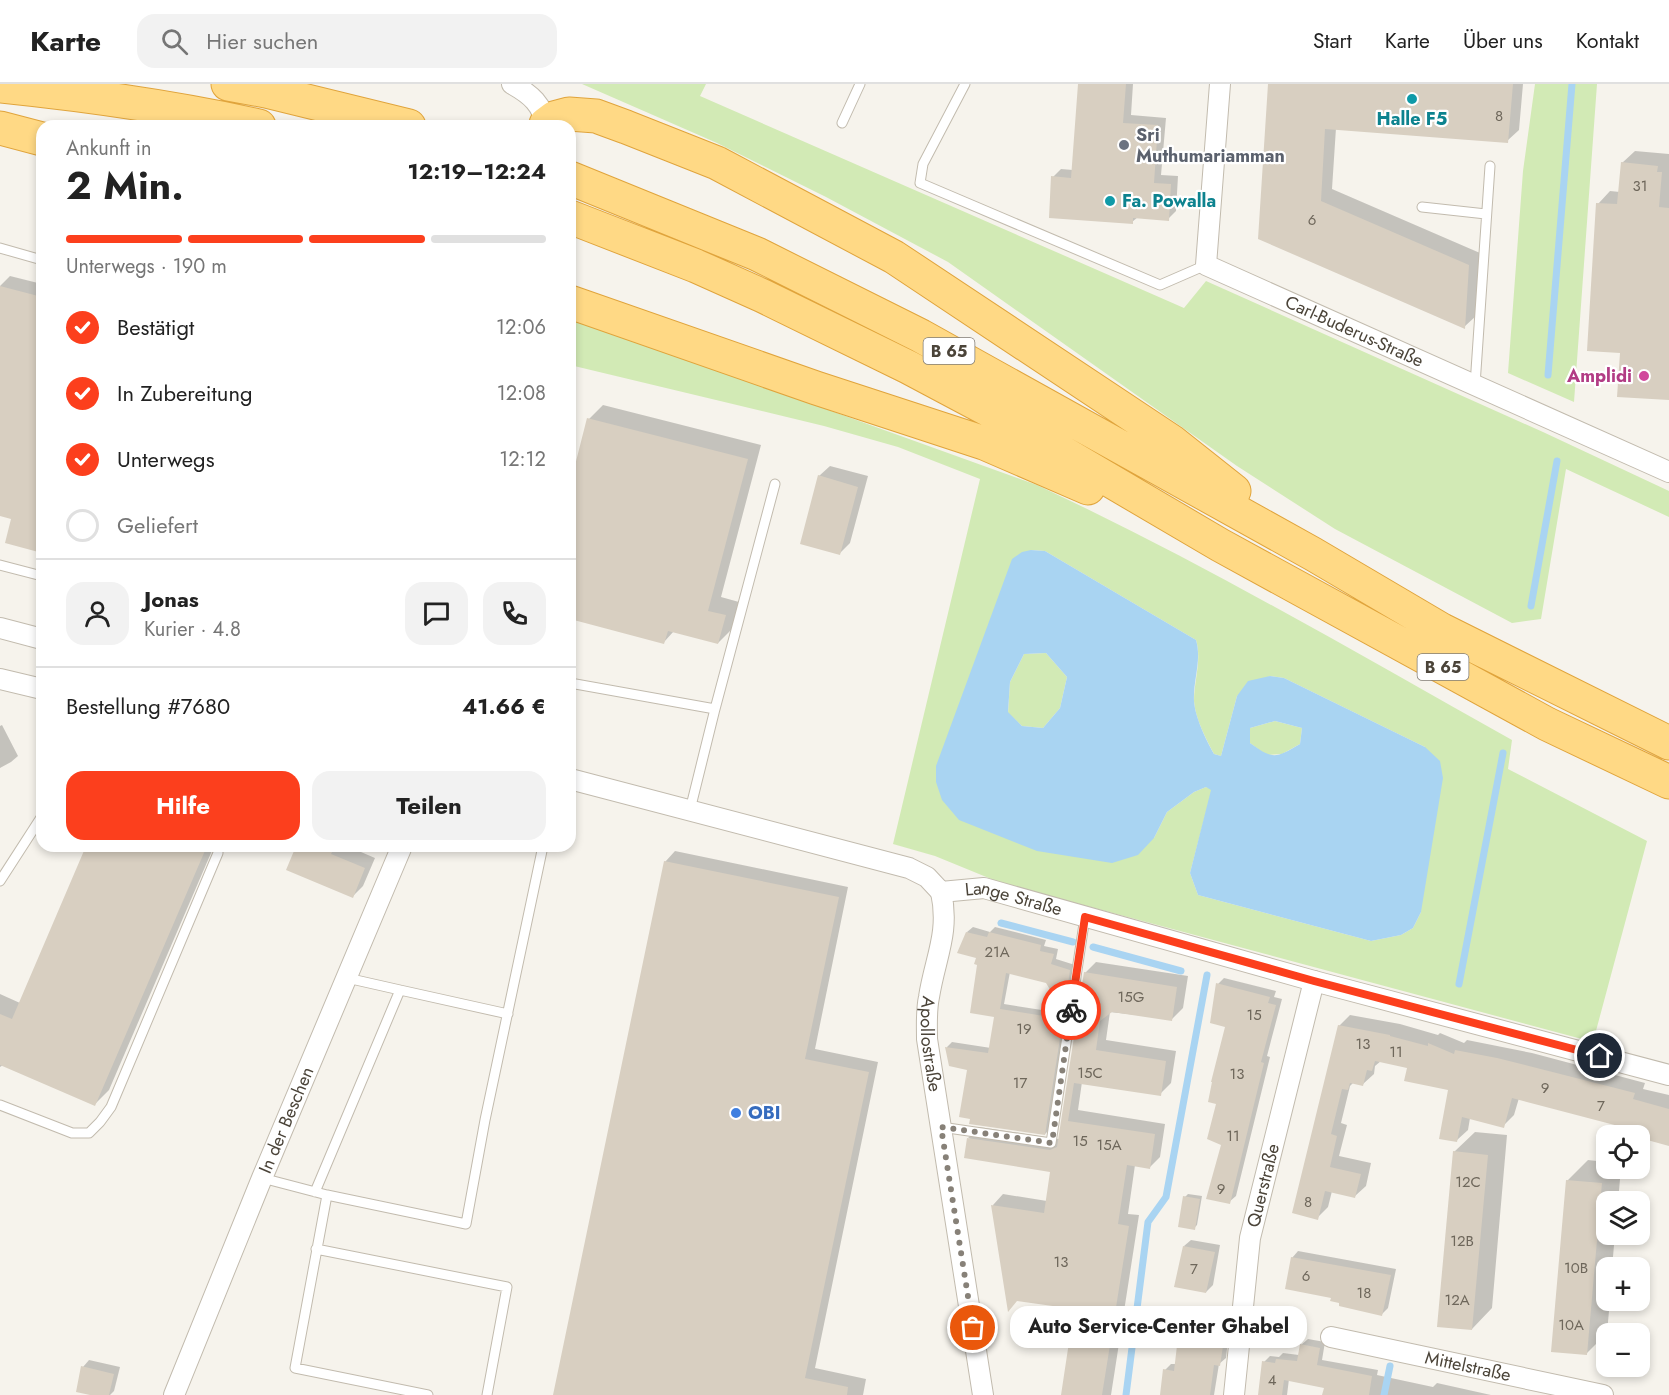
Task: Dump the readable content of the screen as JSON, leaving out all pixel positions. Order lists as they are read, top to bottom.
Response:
{
  "streets": {
    "highway": ["B 65"],
    "street": [
      "Carl-Buderus-Straße",
      "Lange Straße",
      "Apollostraße",
      "In der Beschen",
      "Querstraße",
      "Mittelstraße"
    ]
  },
  "crossings": [
    ["Lange Straße", "Apollostraße"],
    ["Lange Straße", "Querstraße"]
  ],
  "places": [
    "Halle F5",
    "Sri Muthumariamman",
    "Fa. Powalla",
    "Amplidi",
    "OBI",
    "Auto Service-Center Ghabel"
  ],
  "house_numbers": [
    "8",
    "31",
    "6",
    "21A",
    "15G",
    "15",
    "19",
    "13",
    "11",
    "15C",
    "13",
    "17",
    "9",
    "7",
    "11",
    "15",
    "15A",
    "12C",
    "9",
    "8",
    "12B",
    "13",
    "10B",
    "7",
    "6",
    "18",
    "12A",
    "10A",
    "4"
  ],
  "page": {
    "header": "Karte",
    "search": "Hier suchen",
    "nav": [
      "Start",
      "Karte",
      "Über uns",
      "Kontakt"
    ],
    "heading": ["2 Min.", "Ankunft in", "12:19–12:24"],
    "panel": [
      "Jonas",
      "Kurier · 4.8",
      "Bestellung #7680",
      "41.66 €"
    ],
    "bar": "Unterwegs · 190 m",
    "list": [
      ["Bestätigt", "12:06"],
      ["In Zubereitung", "12:08"],
      ["Unterwegs", "12:12"],
      "Geliefert"
    ],
    "buttons": ["Hilfe", "Teilen"],
    "map_buttons": ["+", "−"],
    "bubble": "Auto Service-Center Ghabel"
  }
}
